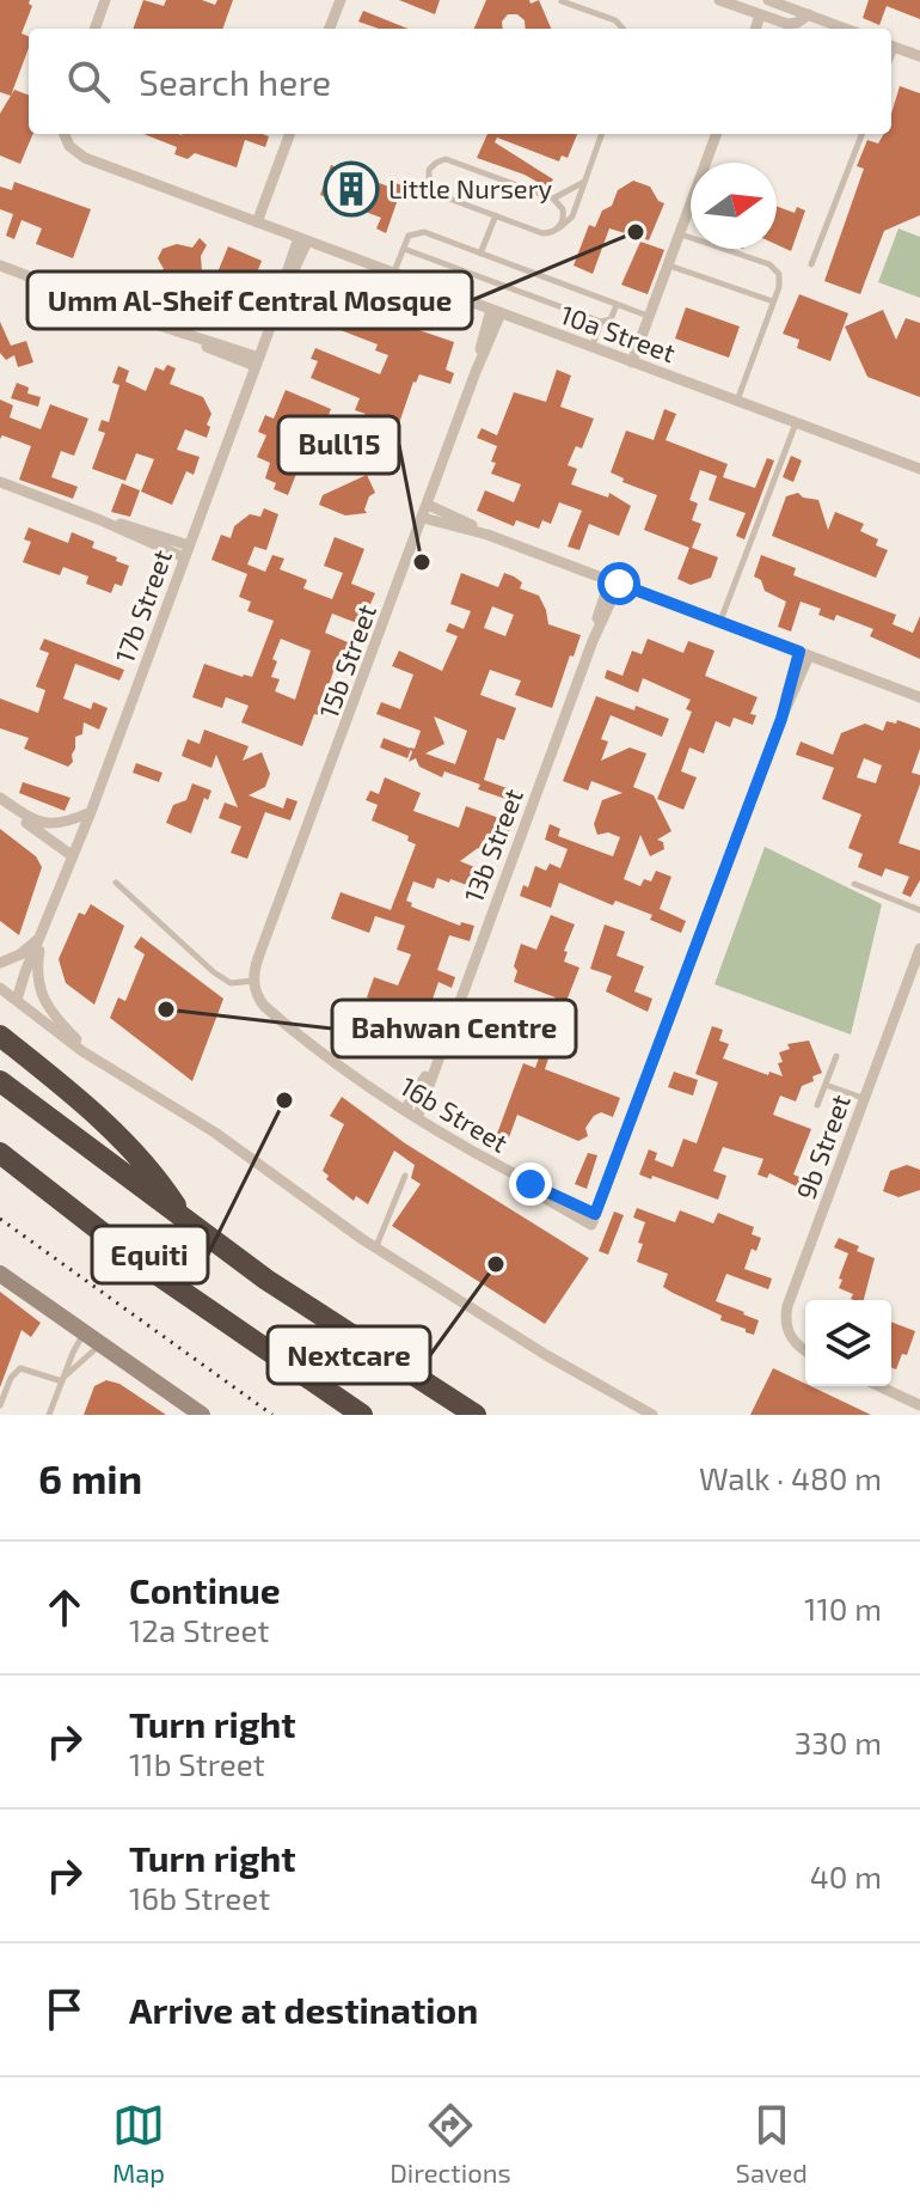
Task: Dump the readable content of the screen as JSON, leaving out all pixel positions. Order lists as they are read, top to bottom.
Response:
{
  "streets": {
    "street": [
      "10a Street",
      "17b Street",
      "15b Street",
      "13b Street",
      "16b Street",
      "9b Street"
    ]
  },
  "crossings": [
    ["10a Street", "17b Street"],
    ["10a Street", "15b Street"],
    ["15b Street", "16b Street"],
    ["13b Street", "16b Street"]
  ],
  "places": {
    "building": ["Little Nursery"],
    "other": [
      "Umm Al-Sheif Central Mosque",
      "Bull15",
      "Bahwan Centre",
      "Equiti",
      "Nextcare"
    ]
  },
  "north": "right",
  "page": {
    "search": "Search here",
    "heading": ["6 min", "Walk · 480 m"],
    "list": [
      ["Continue", "12a Street", "110 m"],
      ["Turn right", "11b Street", "330 m"],
      ["Turn right", "16b Street", "40 m"],
      "Arrive at destination"
    ],
    "nav": ["Map", "Directions", "Saved"]
  }
}
